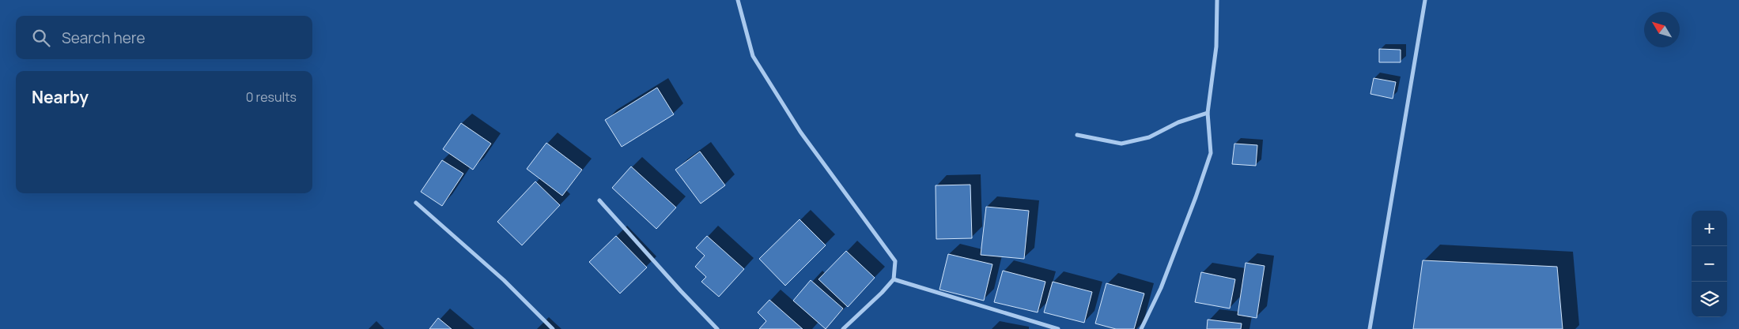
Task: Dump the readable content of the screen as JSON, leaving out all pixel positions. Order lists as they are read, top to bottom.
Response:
{
  "north": "top left",
  "page": {
    "search": "Search here",
    "heading": ["Nearby", "0 results"],
    "map_buttons": ["+", "−"]
  }
}
